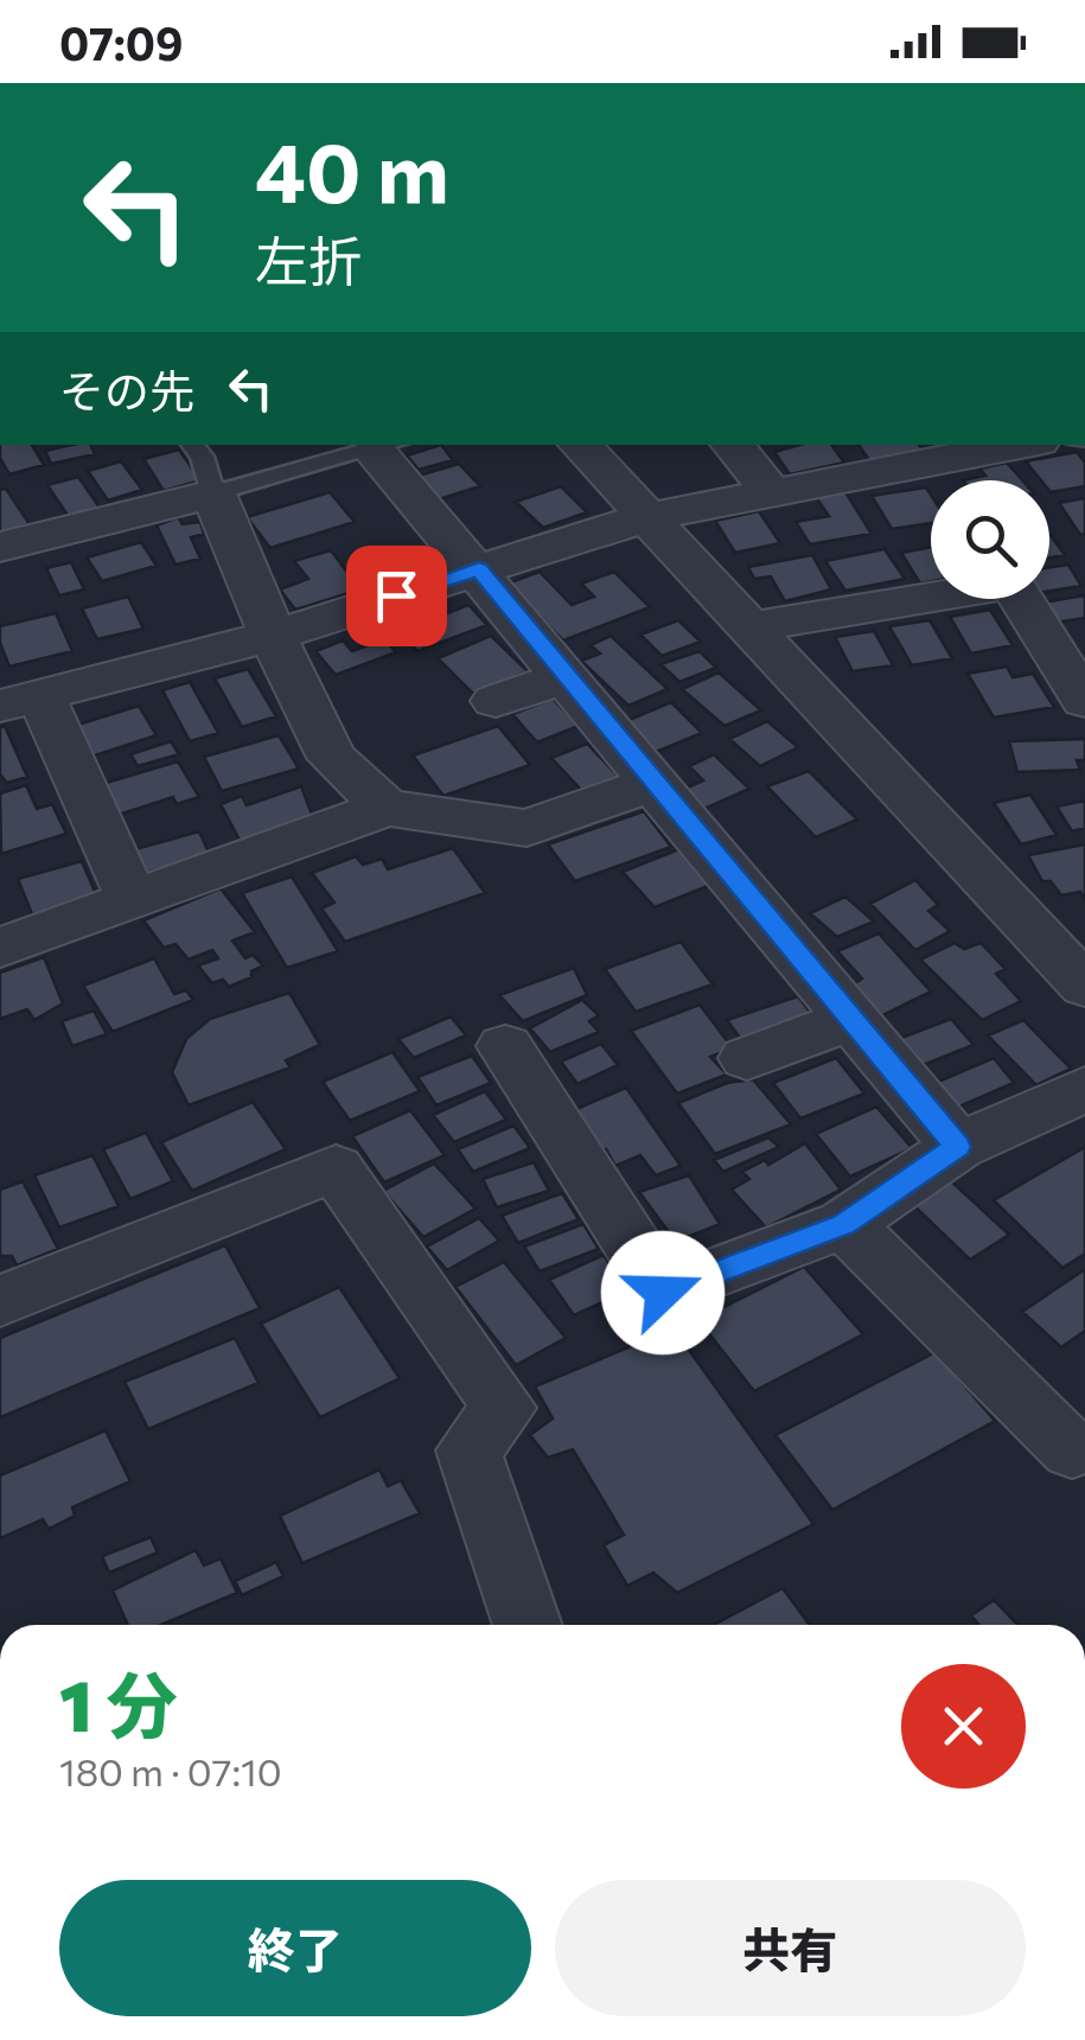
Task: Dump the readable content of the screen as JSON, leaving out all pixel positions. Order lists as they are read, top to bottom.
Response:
{
  "page": {
    "status": "07:09",
    "turn": ["40 m", "左折"],
    "then": "その先",
    "heading": ["1 分", "180 m · 07:10"],
    "buttons": ["終了", "共有"]
  }
}
